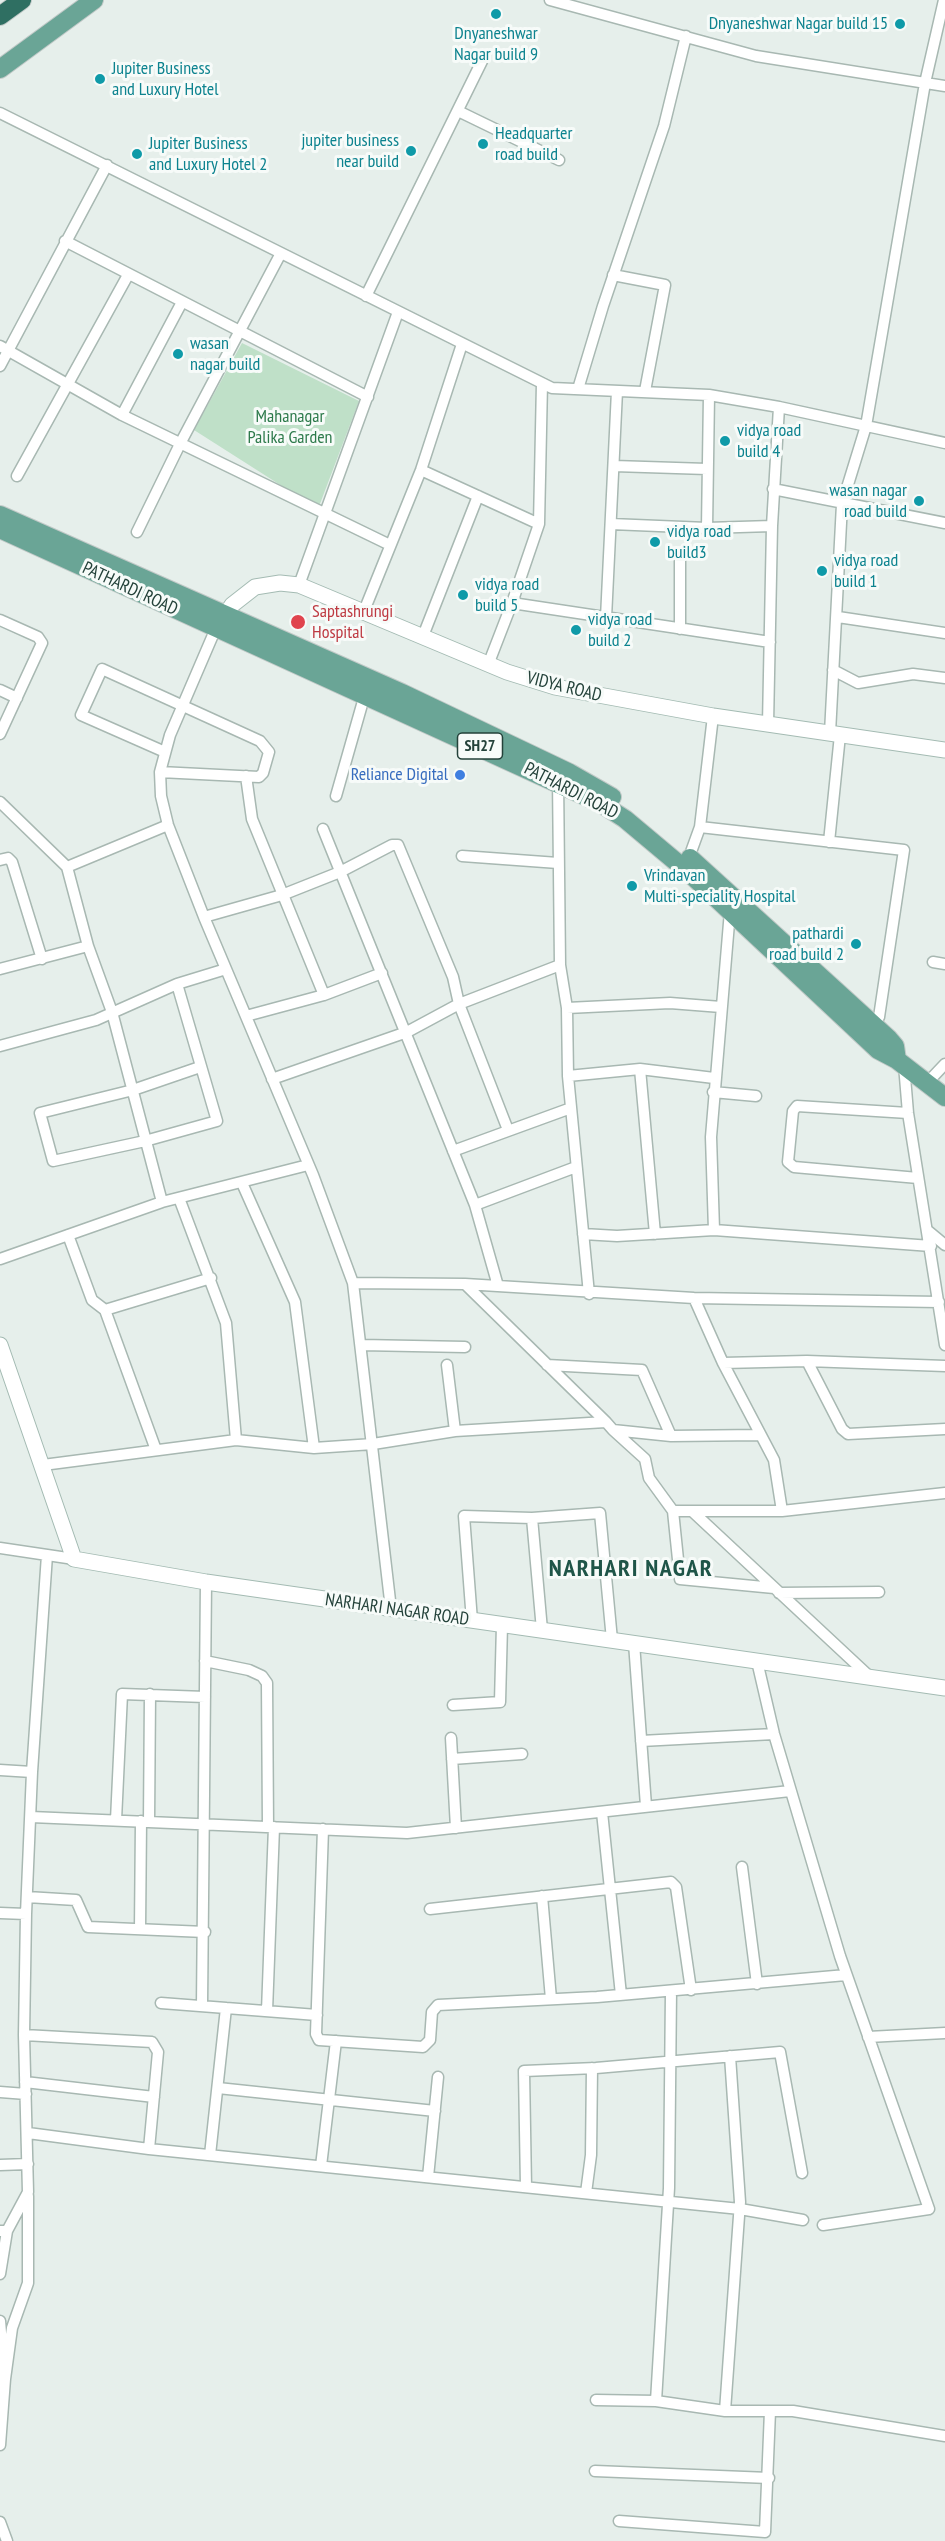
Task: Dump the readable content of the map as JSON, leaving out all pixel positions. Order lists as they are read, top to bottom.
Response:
{
  "streets": {
    "main road": ["PATHARDI ROAD", "SH27"],
    "street": ["VIDYA ROAD", "NARHARI NAGAR ROAD"]
  },
  "crossings": [
    ["PATHARDI ROAD", "VIDYA ROAD"]
  ],
  "districts": ["NARHARI NAGAR"],
  "parks": ["Mahanagar Palika Garden"],
  "places": [
    "Dnyaneshwar Nagar build 9",
    "Dnyaneshwar Nagar build 15",
    "Jupiter Business and Luxury Hotel",
    "Headquarter road build",
    "jupiter business near build",
    "Jupiter Business and Luxury Hotel 2",
    "wasan nagar build",
    "vidya road build 4",
    "wasan nagar road build",
    "vidya road build3",
    "vidya road build 1",
    "vidya road build 5",
    "Saptashrungi Hospital",
    "vidya road build 2",
    "Reliance Digital",
    "Vrindavan Multi-speciality Hospital",
    "pathardi road build 2"
  ]
}
